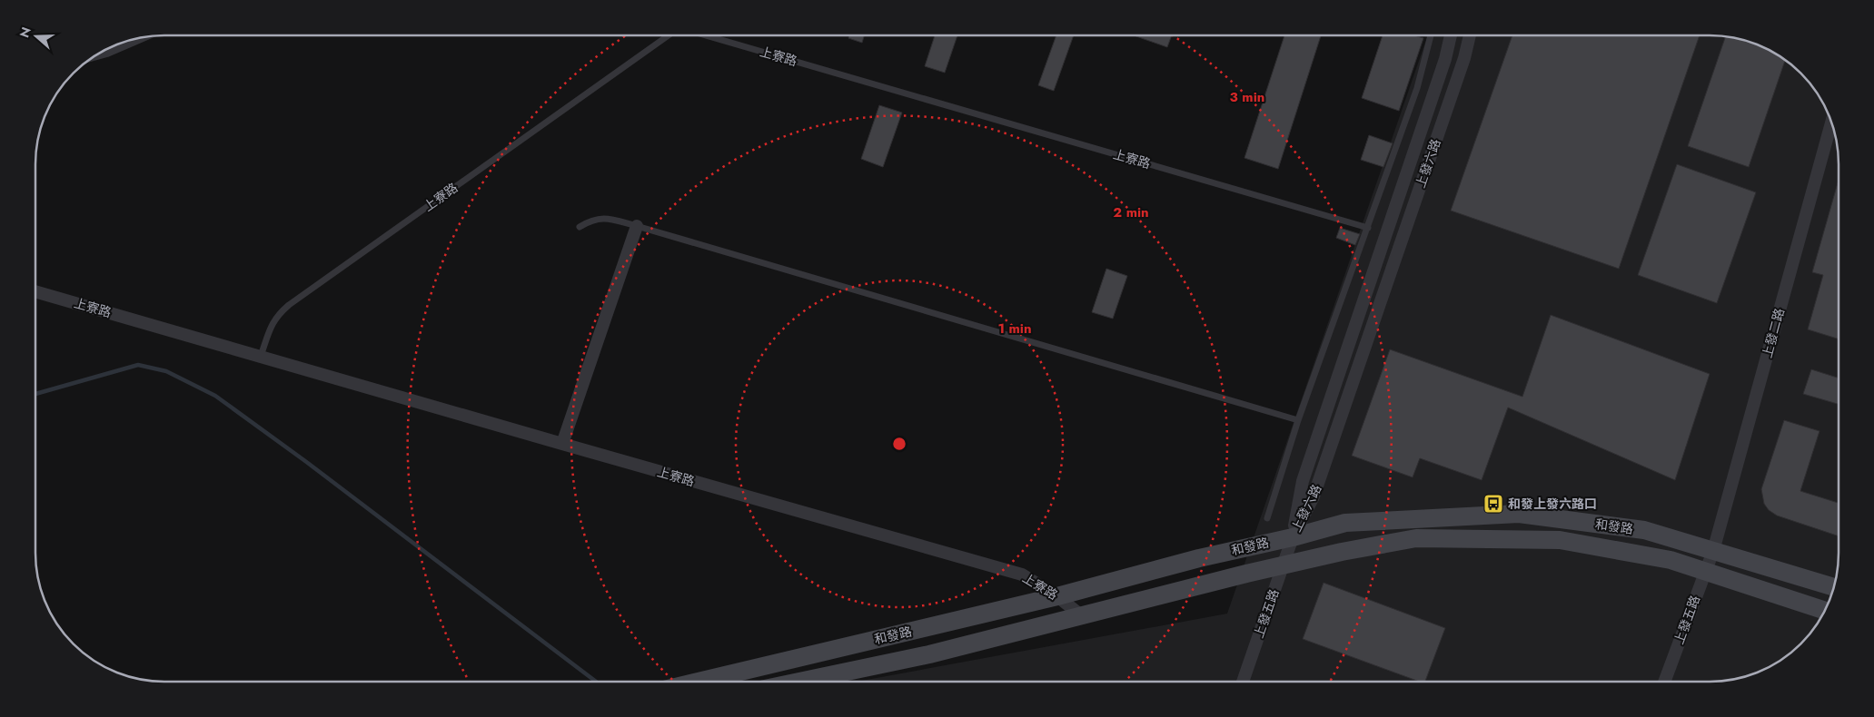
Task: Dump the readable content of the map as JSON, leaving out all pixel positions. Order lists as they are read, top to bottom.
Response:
{
  "streets": {
    "street": [
      "上寮路",
      "上發六路",
      "上發二路",
      "和發路",
      "上發五路"
    ]
  },
  "crossings": [
    ["上寮路", "和發路"],
    ["上發六路", "和發路"],
    ["上發六路", "上發五路"],
    ["上發二路", "和發路"],
    ["上發二路", "上發五路"],
    ["和發路", "上發五路"]
  ],
  "places": {
    "bus stop": ["和發上發六路口"]
  },
  "north": "left",
  "rings": ["3 min", "2 min", "1 min"]
}
